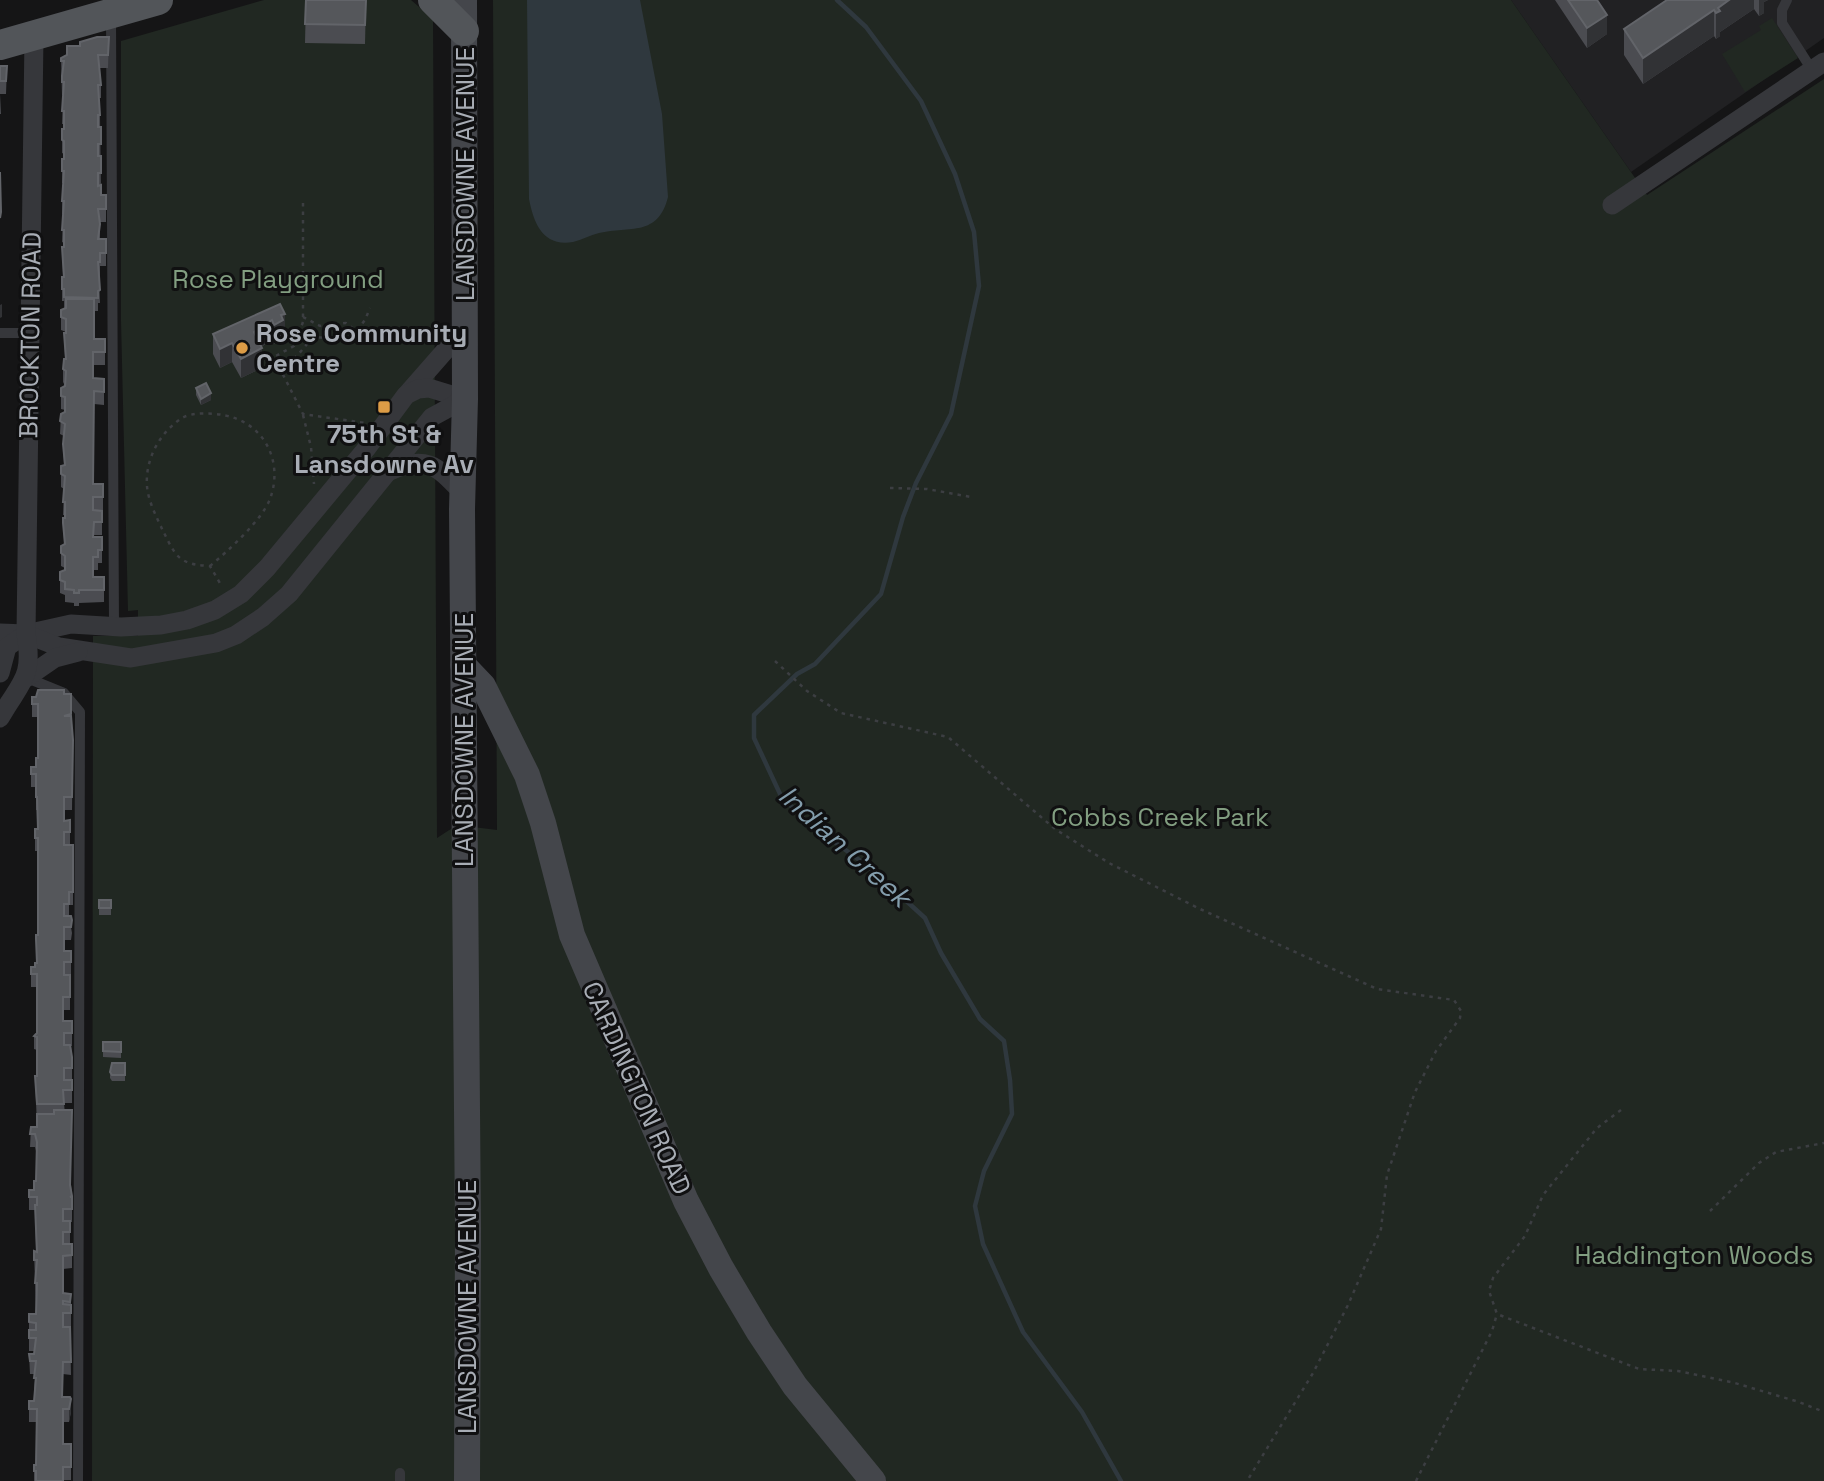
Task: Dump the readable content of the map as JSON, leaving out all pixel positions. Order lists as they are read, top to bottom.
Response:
{
  "streets": {
    "main road": ["LANSDOWNE AVENUE", "CARDINGTON ROAD"],
    "street": ["BROCKTON ROAD"]
  },
  "crossings": [
    ["LANSDOWNE AVENUE", "CARDINGTON ROAD"]
  ],
  "water": ["Indian Creek"],
  "parks": ["Rose Playground", "Cobbs Creek Park", "Haddington Woods"],
  "places": {
    "other": ["Rose Community Centre"],
    "transit": ["75th St & Lansdowne Av"]
  }
}
